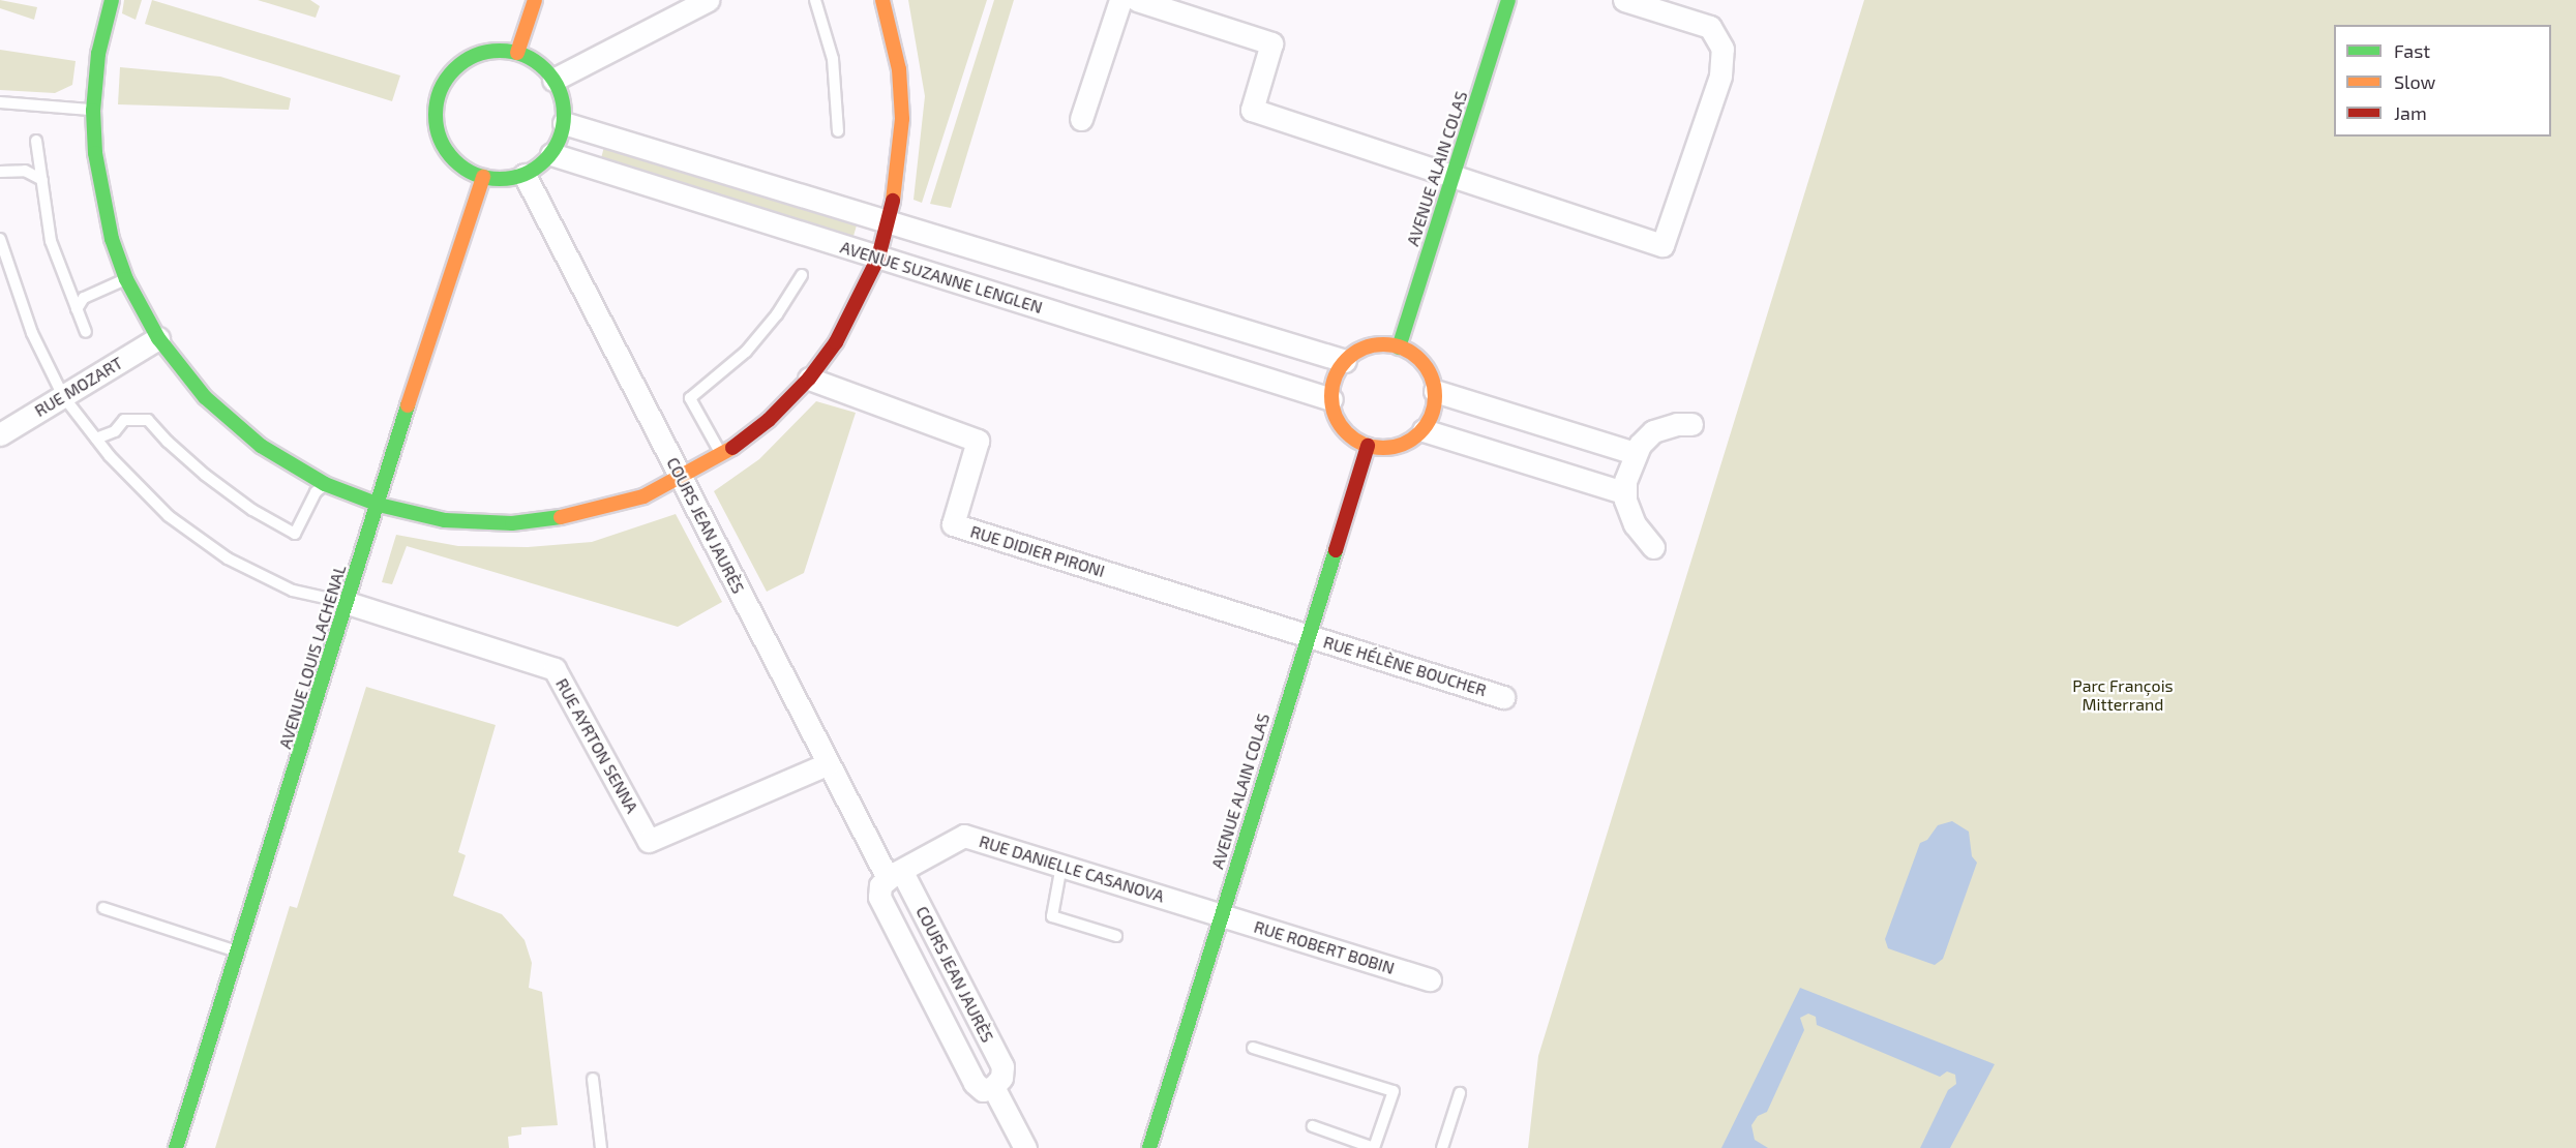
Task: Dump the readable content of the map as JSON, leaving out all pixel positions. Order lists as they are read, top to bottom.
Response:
{
  "streets": {
    "street": [
      "AVENUE ALAIN COLAS",
      "AVENUE SUZANNE LENGLEN",
      "RUE MOZART",
      "COURS JEAN JAURÈS",
      "RUE DIDIER PIRONI",
      "AVENUE LOUIS LACHENAL",
      "RUE HÉLÈNE BOUCHER",
      "RUE AYRTON SENNA",
      "RUE DANIELLE CASANOVA",
      "RUE ROBERT BOBIN"
    ]
  },
  "crossings": [
    ["AVENUE ALAIN COLAS", "AVENUE SUZANNE LENGLEN"],
    ["AVENUE ALAIN COLAS", "RUE DIDIER PIRONI"],
    ["AVENUE ALAIN COLAS", "RUE HÉLÈNE BOUCHER"],
    ["AVENUE ALAIN COLAS", "RUE DANIELLE CASANOVA"],
    ["AVENUE ALAIN COLAS", "RUE ROBERT BOBIN"],
    ["AVENUE SUZANNE LENGLEN", "COURS JEAN JAURÈS"],
    ["AVENUE SUZANNE LENGLEN", "AVENUE LOUIS LACHENAL"],
    ["COURS JEAN JAURÈS", "AVENUE LOUIS LACHENAL"],
    ["COURS JEAN JAURÈS", "RUE AYRTON SENNA"],
    ["COURS JEAN JAURÈS", "RUE DANIELLE CASANOVA"],
    ["RUE DIDIER PIRONI", "RUE HÉLÈNE BOUCHER"],
    ["AVENUE LOUIS LACHENAL", "RUE AYRTON SENNA"],
    ["RUE DANIELLE CASANOVA", "RUE ROBERT BOBIN"]
  ],
  "parks": ["Parc François Mitterrand"],
  "legend": ["Fast", "Slow", "Jam"]
}
